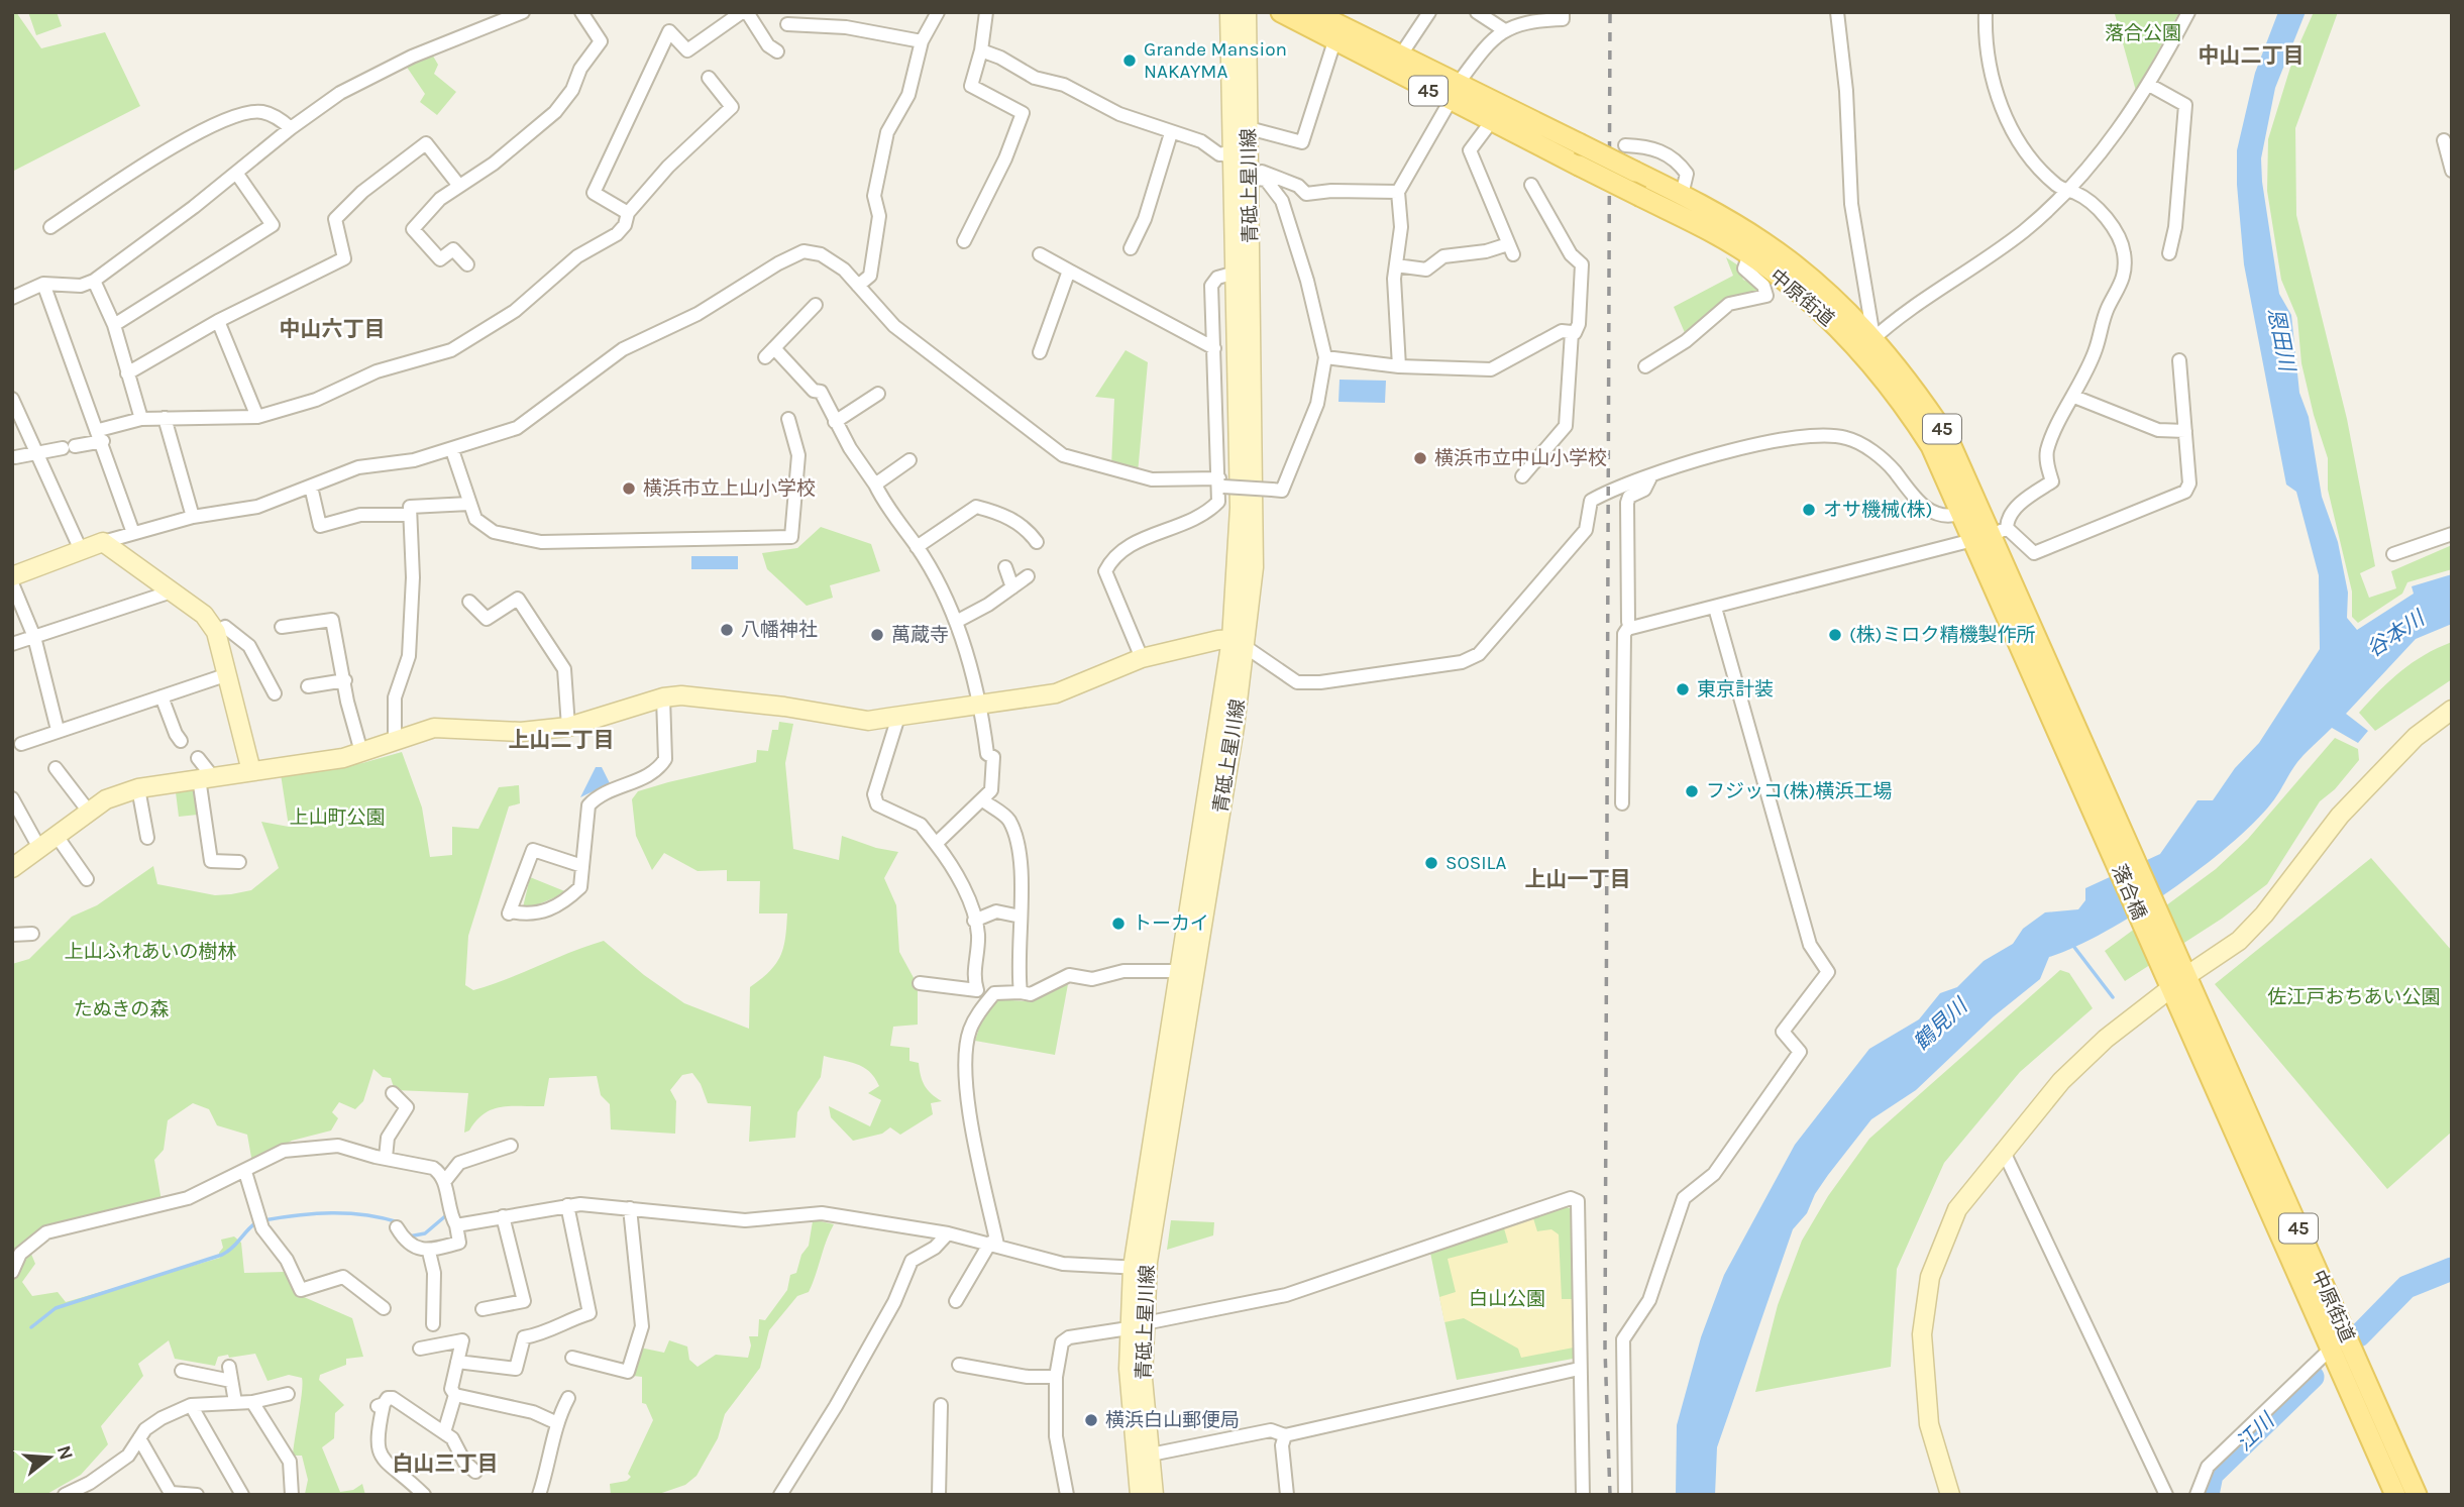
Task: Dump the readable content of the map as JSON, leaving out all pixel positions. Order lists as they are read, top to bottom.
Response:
{
  "streets": {
    "main road": ["45", "中原街道", "落合橋"],
    "street": ["青砥上星川線"]
  },
  "crossings": [
    ["中原街道", "落合橋"]
  ],
  "districts": [
    "中山二丁目",
    "中山六丁目",
    "上山二丁目",
    "上山一丁目",
    "白山三丁目"
  ],
  "water": [
    "恩田川",
    "谷本川",
    "鶴見川",
    "江川"
  ],
  "parks": [
    "落合公園",
    "上山町公園",
    "上山ふれあいの樹林",
    "佐江戸おちあい公園",
    "たぬきの森",
    "白山公園"
  ],
  "places": [
    "Grande Mansion NAKAYMA",
    "横浜市立中山小学校",
    "横浜市立上山小学校",
    "オサ機械(株)",
    "八幡神社",
    "萬蔵寺",
    "(株)ミロク精機製作所",
    "東京計装",
    "フジッコ(株)横浜工場",
    "SOSILA",
    "トーカイ",
    "横浜白山郵便局"
  ],
  "north": "right"
}
